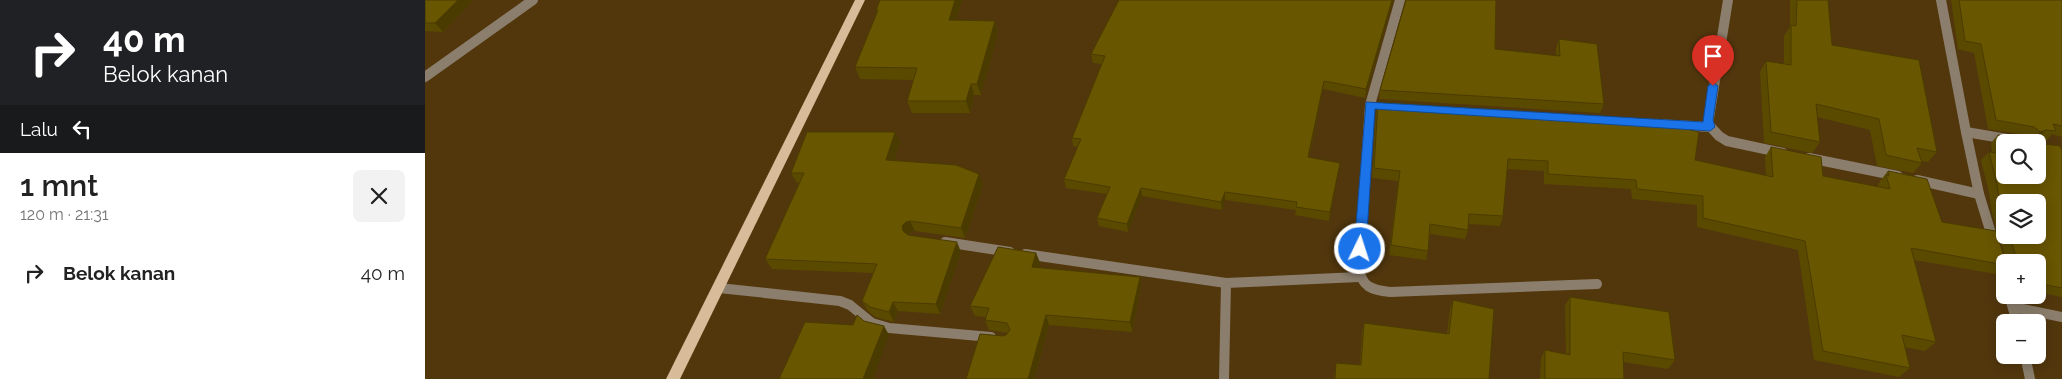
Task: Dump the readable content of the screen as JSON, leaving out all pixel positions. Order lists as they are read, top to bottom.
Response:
{
  "page": {
    "turn": ["40 m", "Belok kanan"],
    "then": "Lalu",
    "map_buttons": ["+", "−"],
    "heading": ["1 mnt", "120 m · 21:31"],
    "list": [
      {
        "name": "Belok kanan",
        "value": "40 m"
      }
    ]
  }
}
